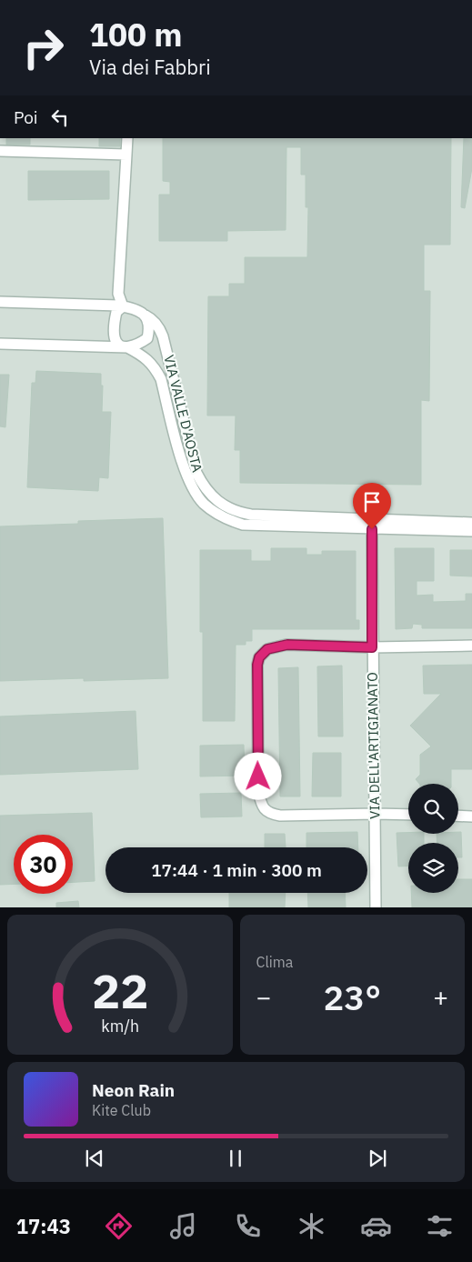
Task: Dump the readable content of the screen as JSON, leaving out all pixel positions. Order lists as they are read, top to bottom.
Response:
{
  "streets": {
    "street": ["VIA VALLE D'AOSTA", "VIA DELL'ARTIGIANATO"]
  },
  "crossings": [
    ["VIA VALLE D'AOSTA", "VIA DELL'ARTIGIANATO"]
  ],
  "page": {
    "turn": ["100 m", "Via dei Fabbri"],
    "then": "Poi",
    "limit": "30",
    "trip": "17:44 · 1 min · 300 m",
    "tile": "Clima",
    "heat": ["−", "23°", "+"],
    "song": ["Neon Rain", "Kite Club"],
    "tabs": "17:43",
    "gauge": ["22", "km/h"]
  }
}
